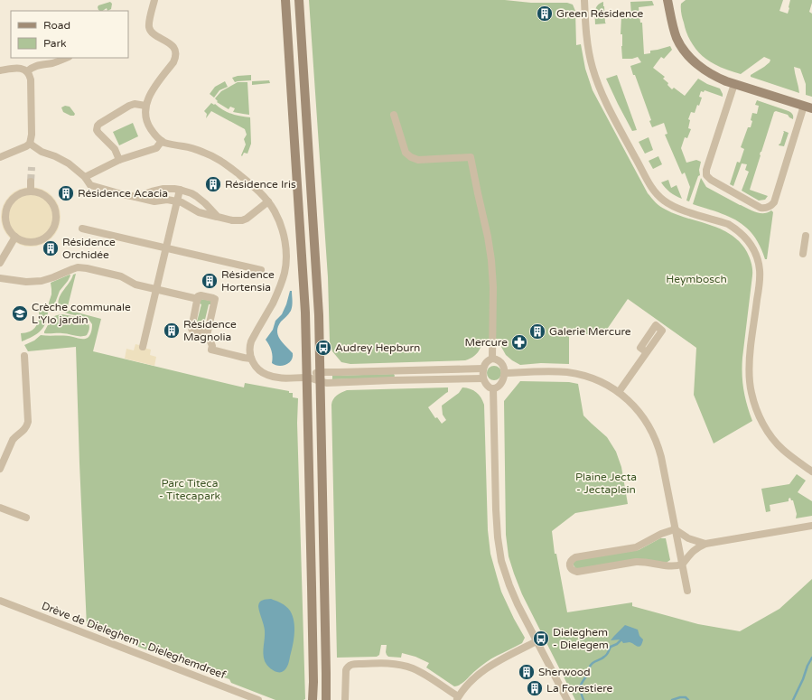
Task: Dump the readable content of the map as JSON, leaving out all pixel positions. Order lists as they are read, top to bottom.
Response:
{
  "streets": {
    "street": ["Drève de Dieleghem - Dieleghemdreef"]
  },
  "parks": ["Heymbosch", "Plaine Jecta - Jectaplein", "Parc Titeca - Titecapark"],
  "places": {
    "building": [
      "Green Résidence",
      "Résidence Iris",
      "Résidence Acacia",
      "Résidence Orchidée",
      "Résidence Hortensia",
      "Résidence Magnolia",
      "Galerie Mercure",
      "Sherwood",
      "La Forestiere"
    ],
    "school or university": ["Crèche communale L'Ylo jardin"],
    "pharmacy": ["Mercure"],
    "bus stop": ["Audrey Hepburn", "Dieleghem - Dielegem"]
  },
  "legend": ["Road", "Park"]
}
